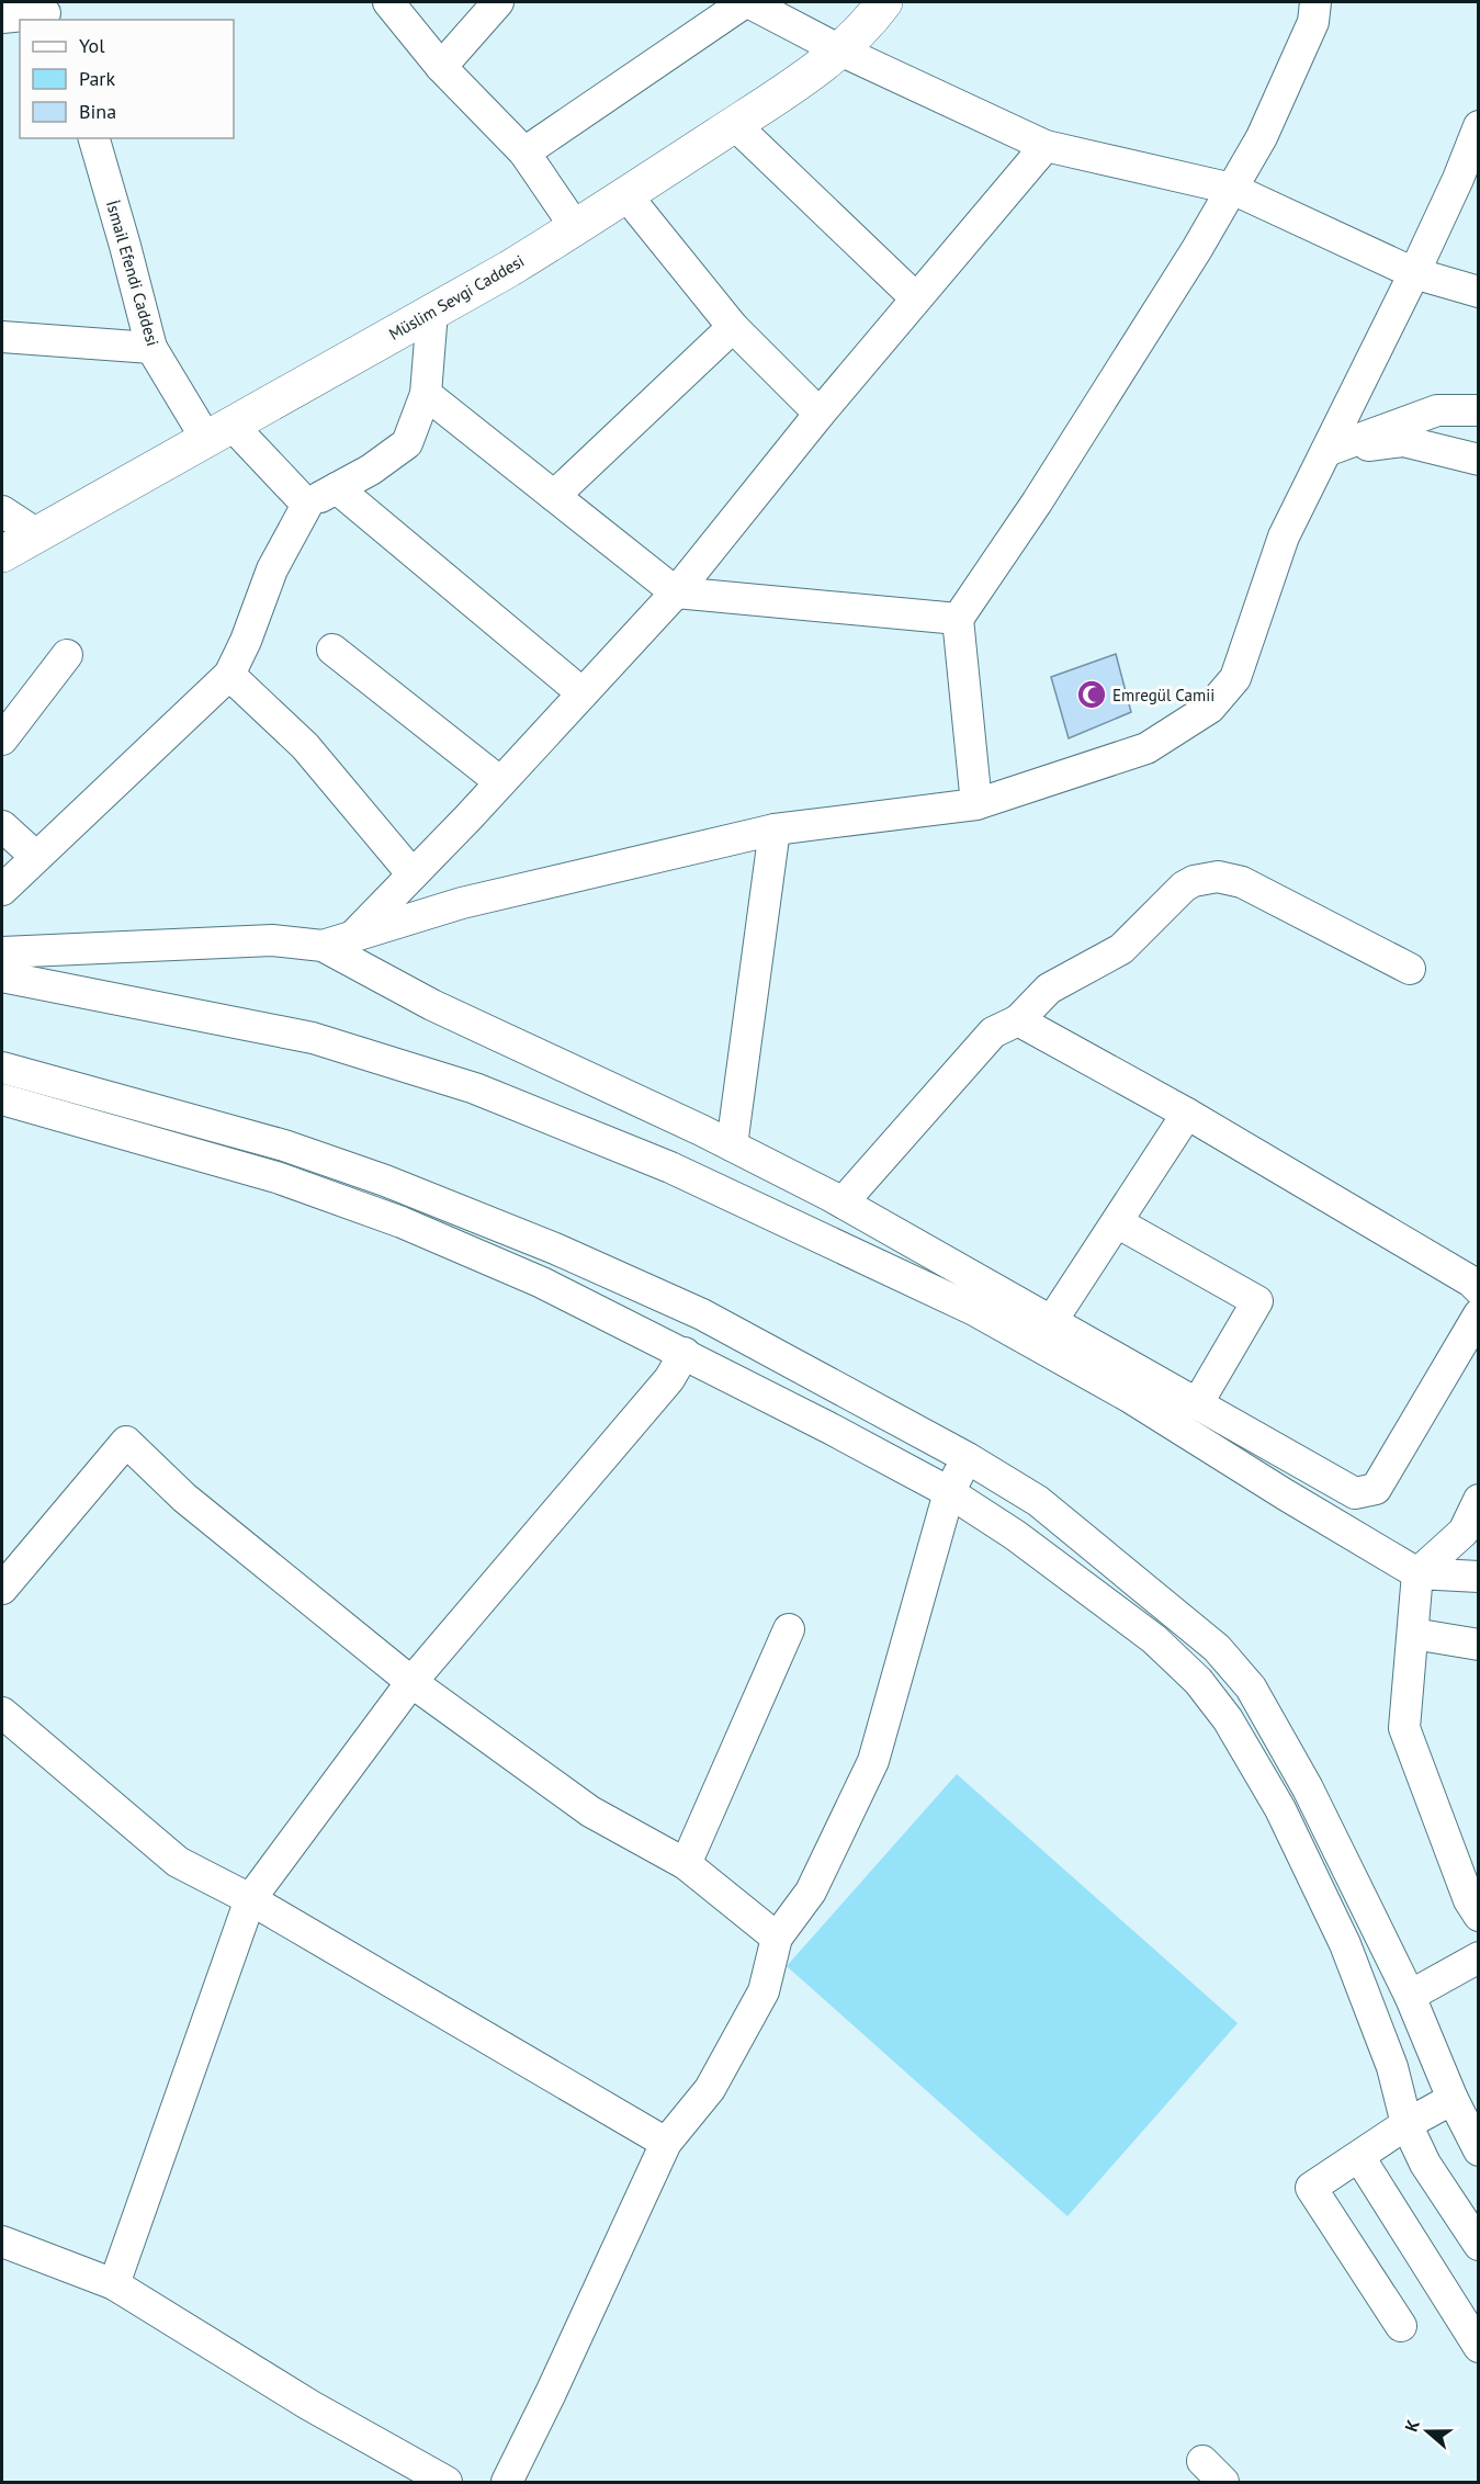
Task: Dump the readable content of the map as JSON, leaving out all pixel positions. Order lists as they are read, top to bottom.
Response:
{
  "streets": {
    "main road": ["Müslim Sevgi Caddesi"],
    "street": ["İsmail Efendi Caddesi"]
  },
  "crossings": [
    ["İsmail Efendi Caddesi", "Müslim Sevgi Caddesi"]
  ],
  "places": {
    "mosque": ["Emregül Camii"]
  },
  "legend": ["Yol", "Park", "Bina"],
  "north": "left"
}
